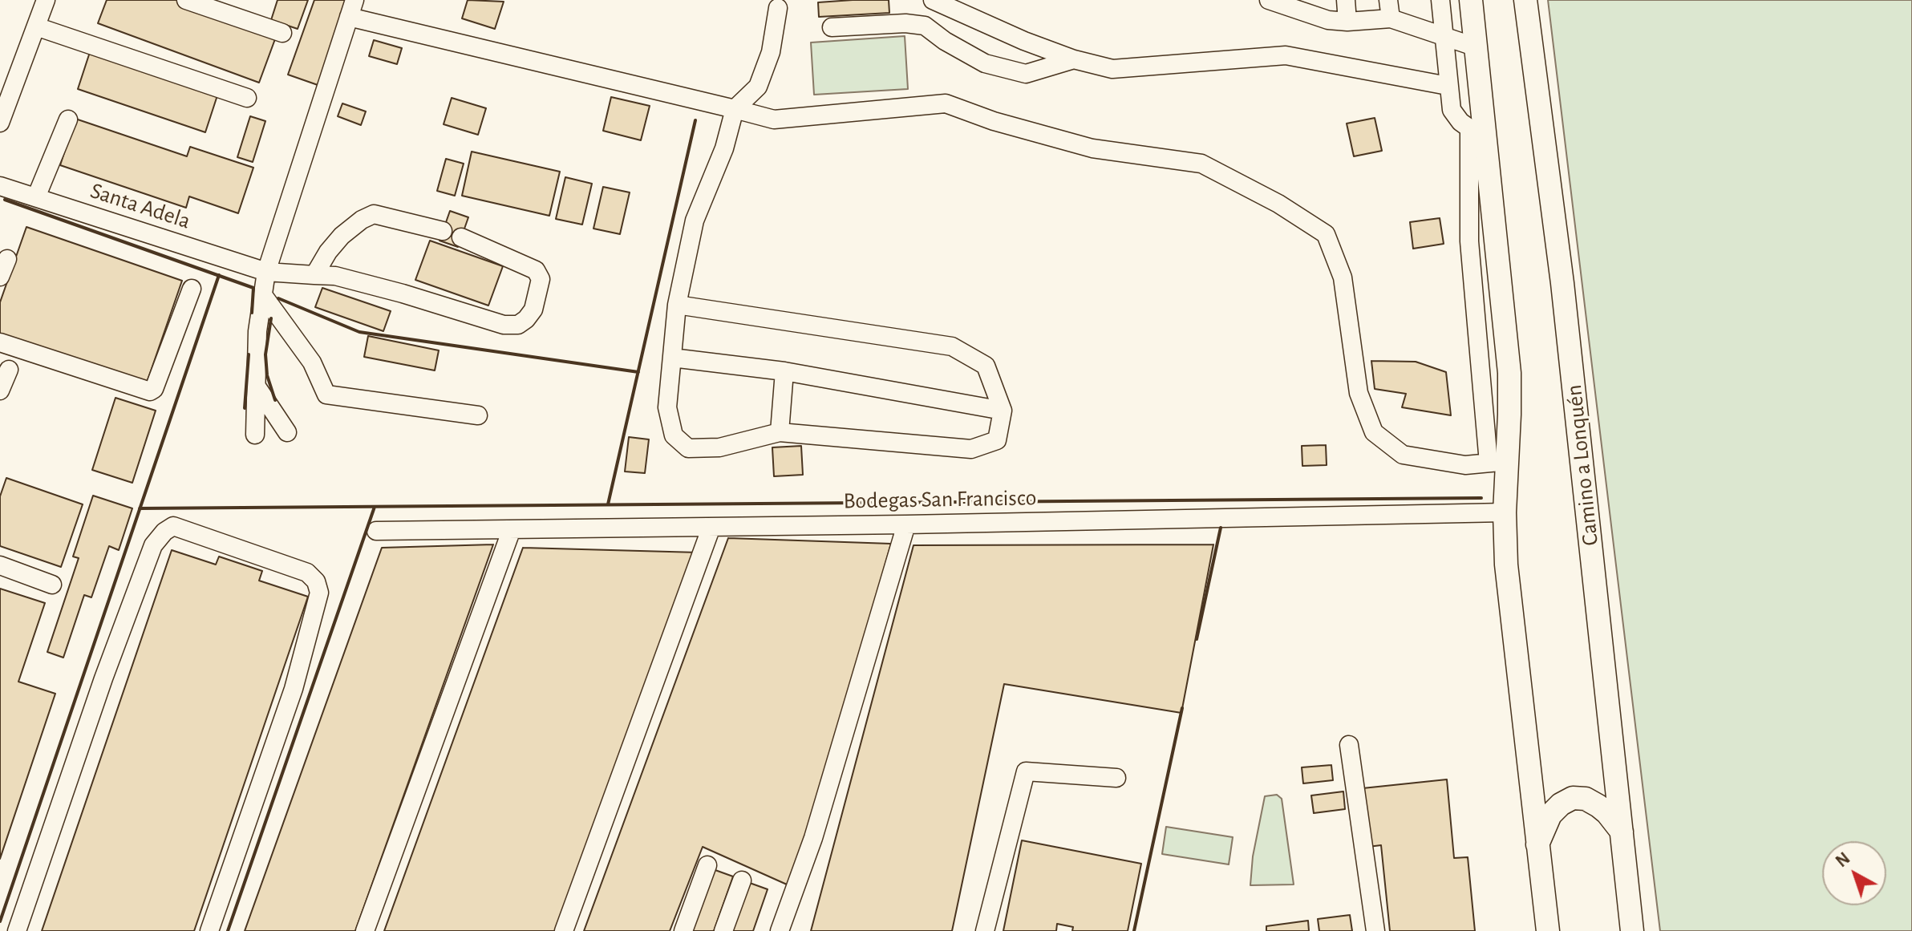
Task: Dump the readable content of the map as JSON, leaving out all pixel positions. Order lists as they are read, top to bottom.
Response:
{
  "streets": {
    "main road": ["Camino a Lonquén"],
    "street": ["Santa Adela", "Bodegas San Francisco"]
  },
  "north": "top left"
}
